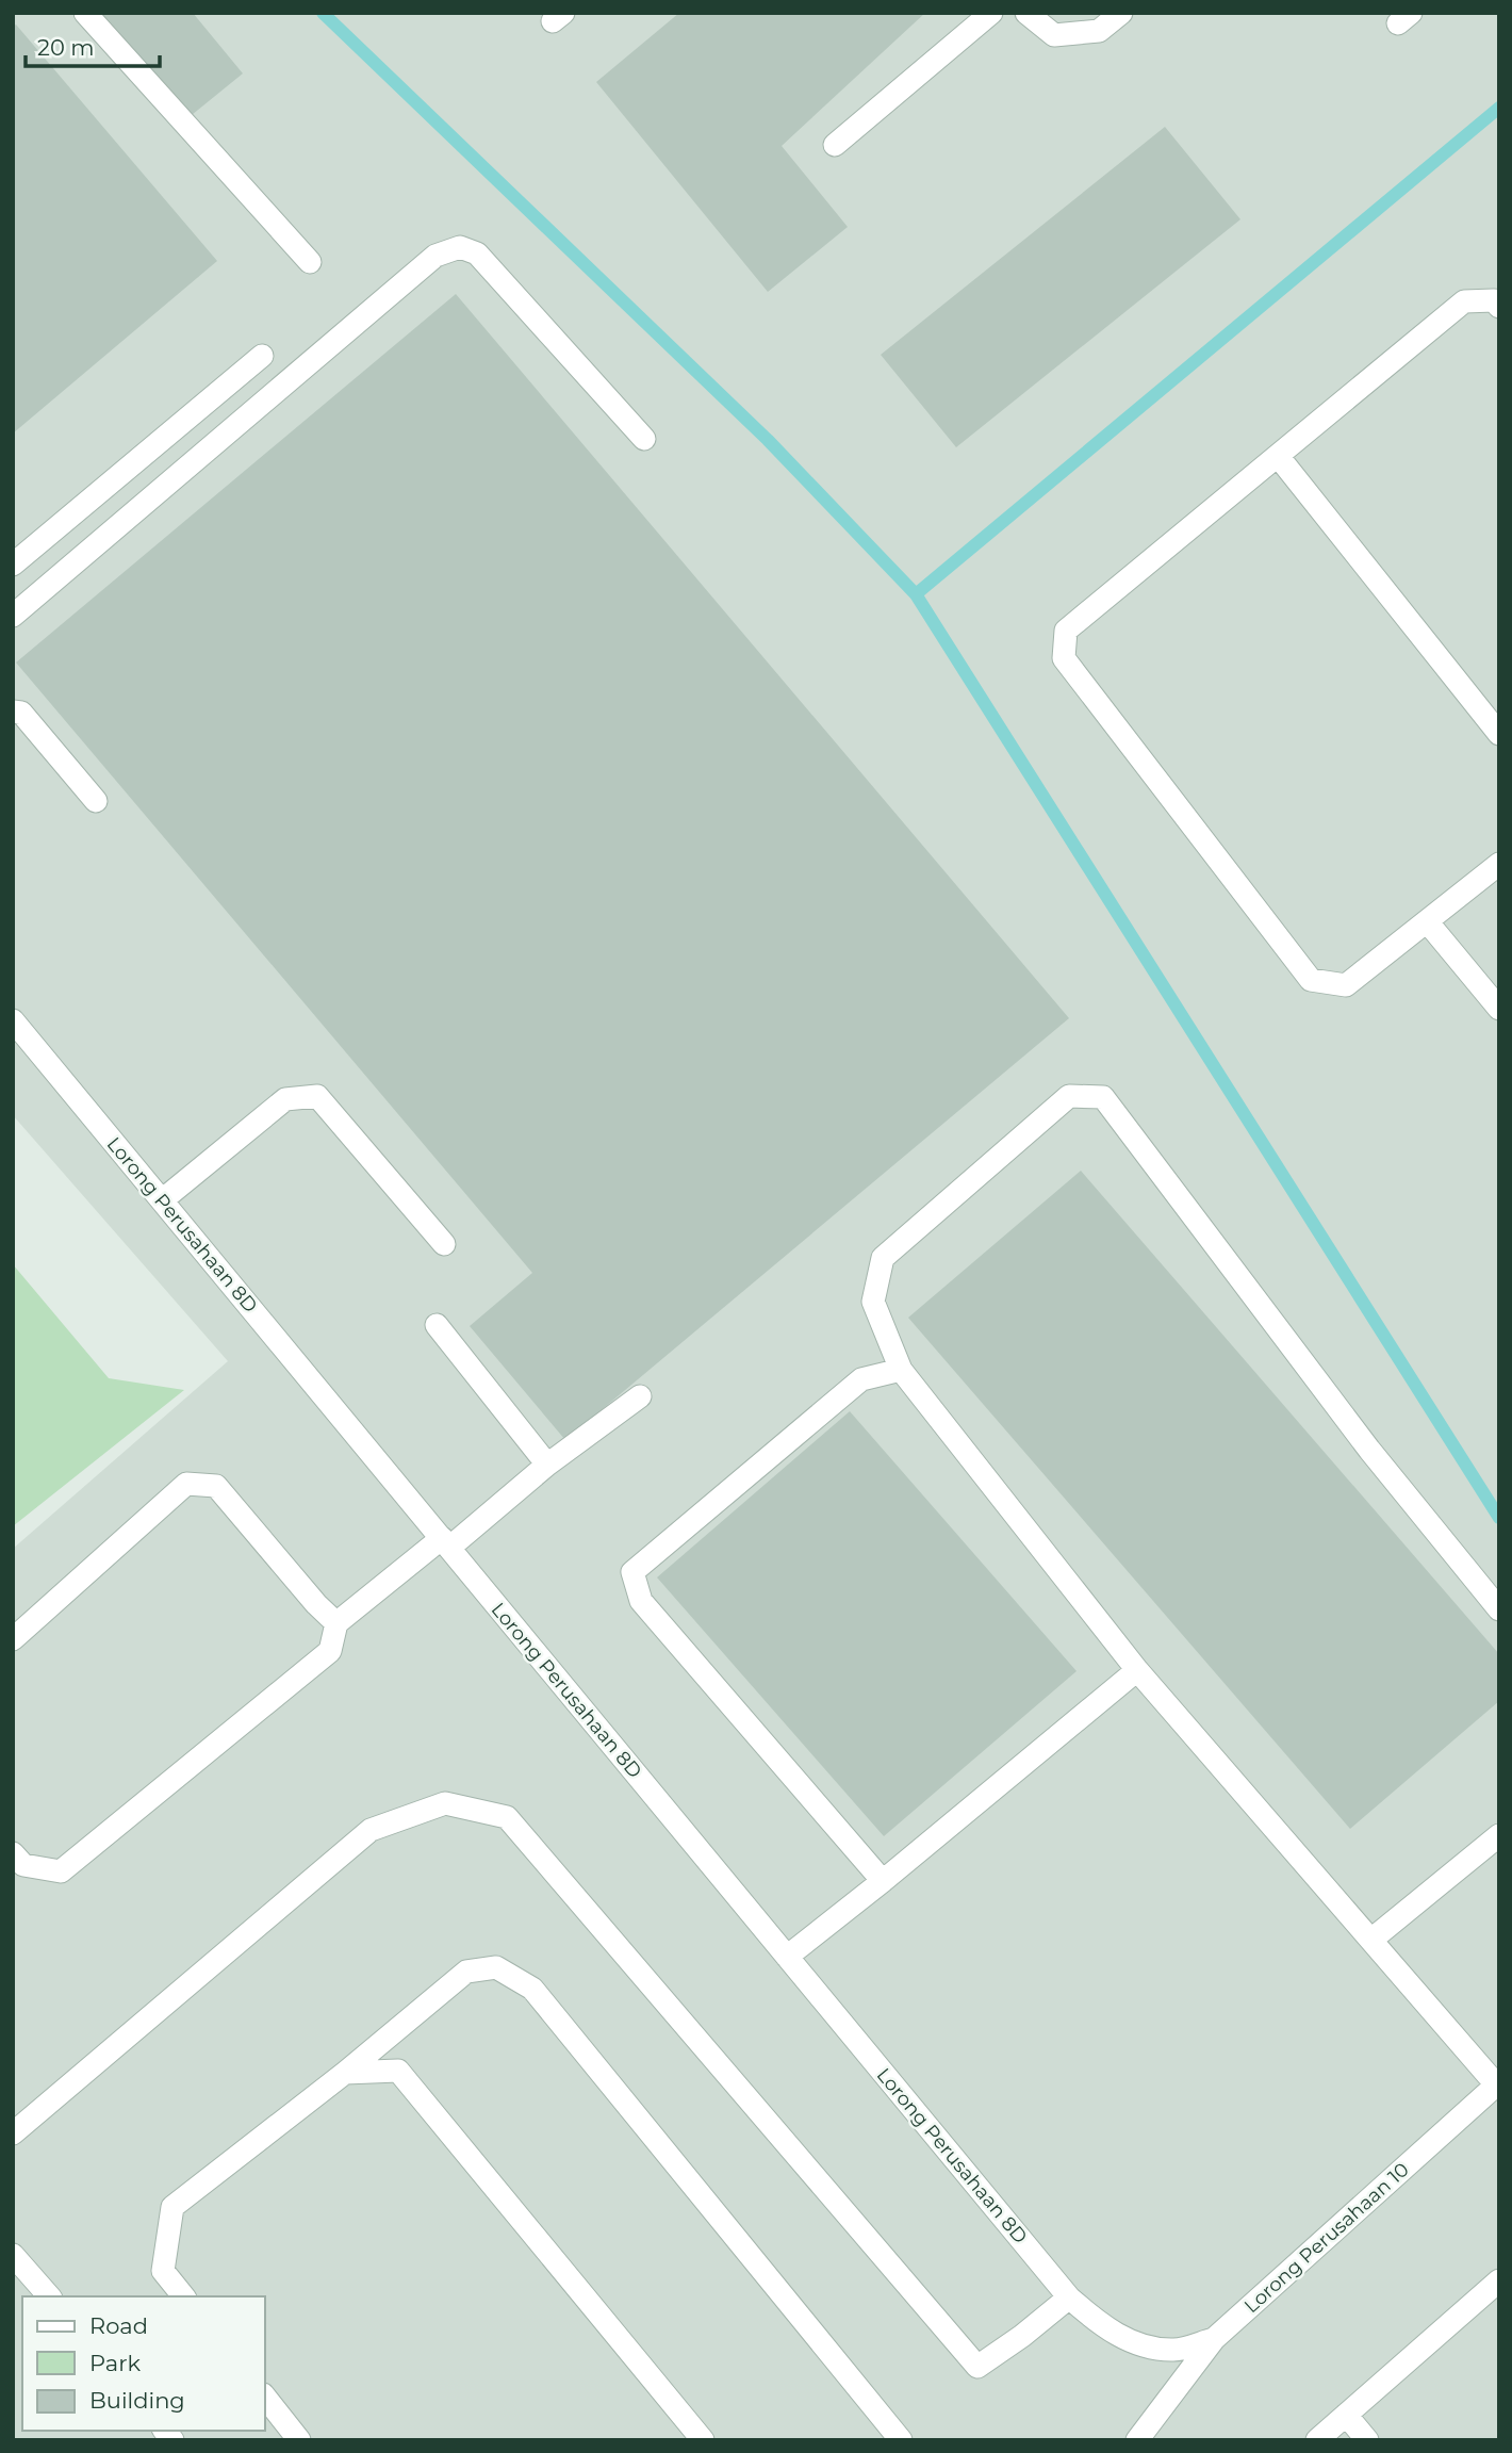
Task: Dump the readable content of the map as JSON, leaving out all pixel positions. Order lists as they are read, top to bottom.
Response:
{
  "streets": {
    "street": ["Lorong Perusahaan 8D", "Lorong Perusahaan 10"]
  },
  "crossings": [
    ["Lorong Perusahaan 8D", "Lorong Perusahaan 10"]
  ],
  "legend": ["Road", "Park", "Building"],
  "scale_bar": "20 m"
}
